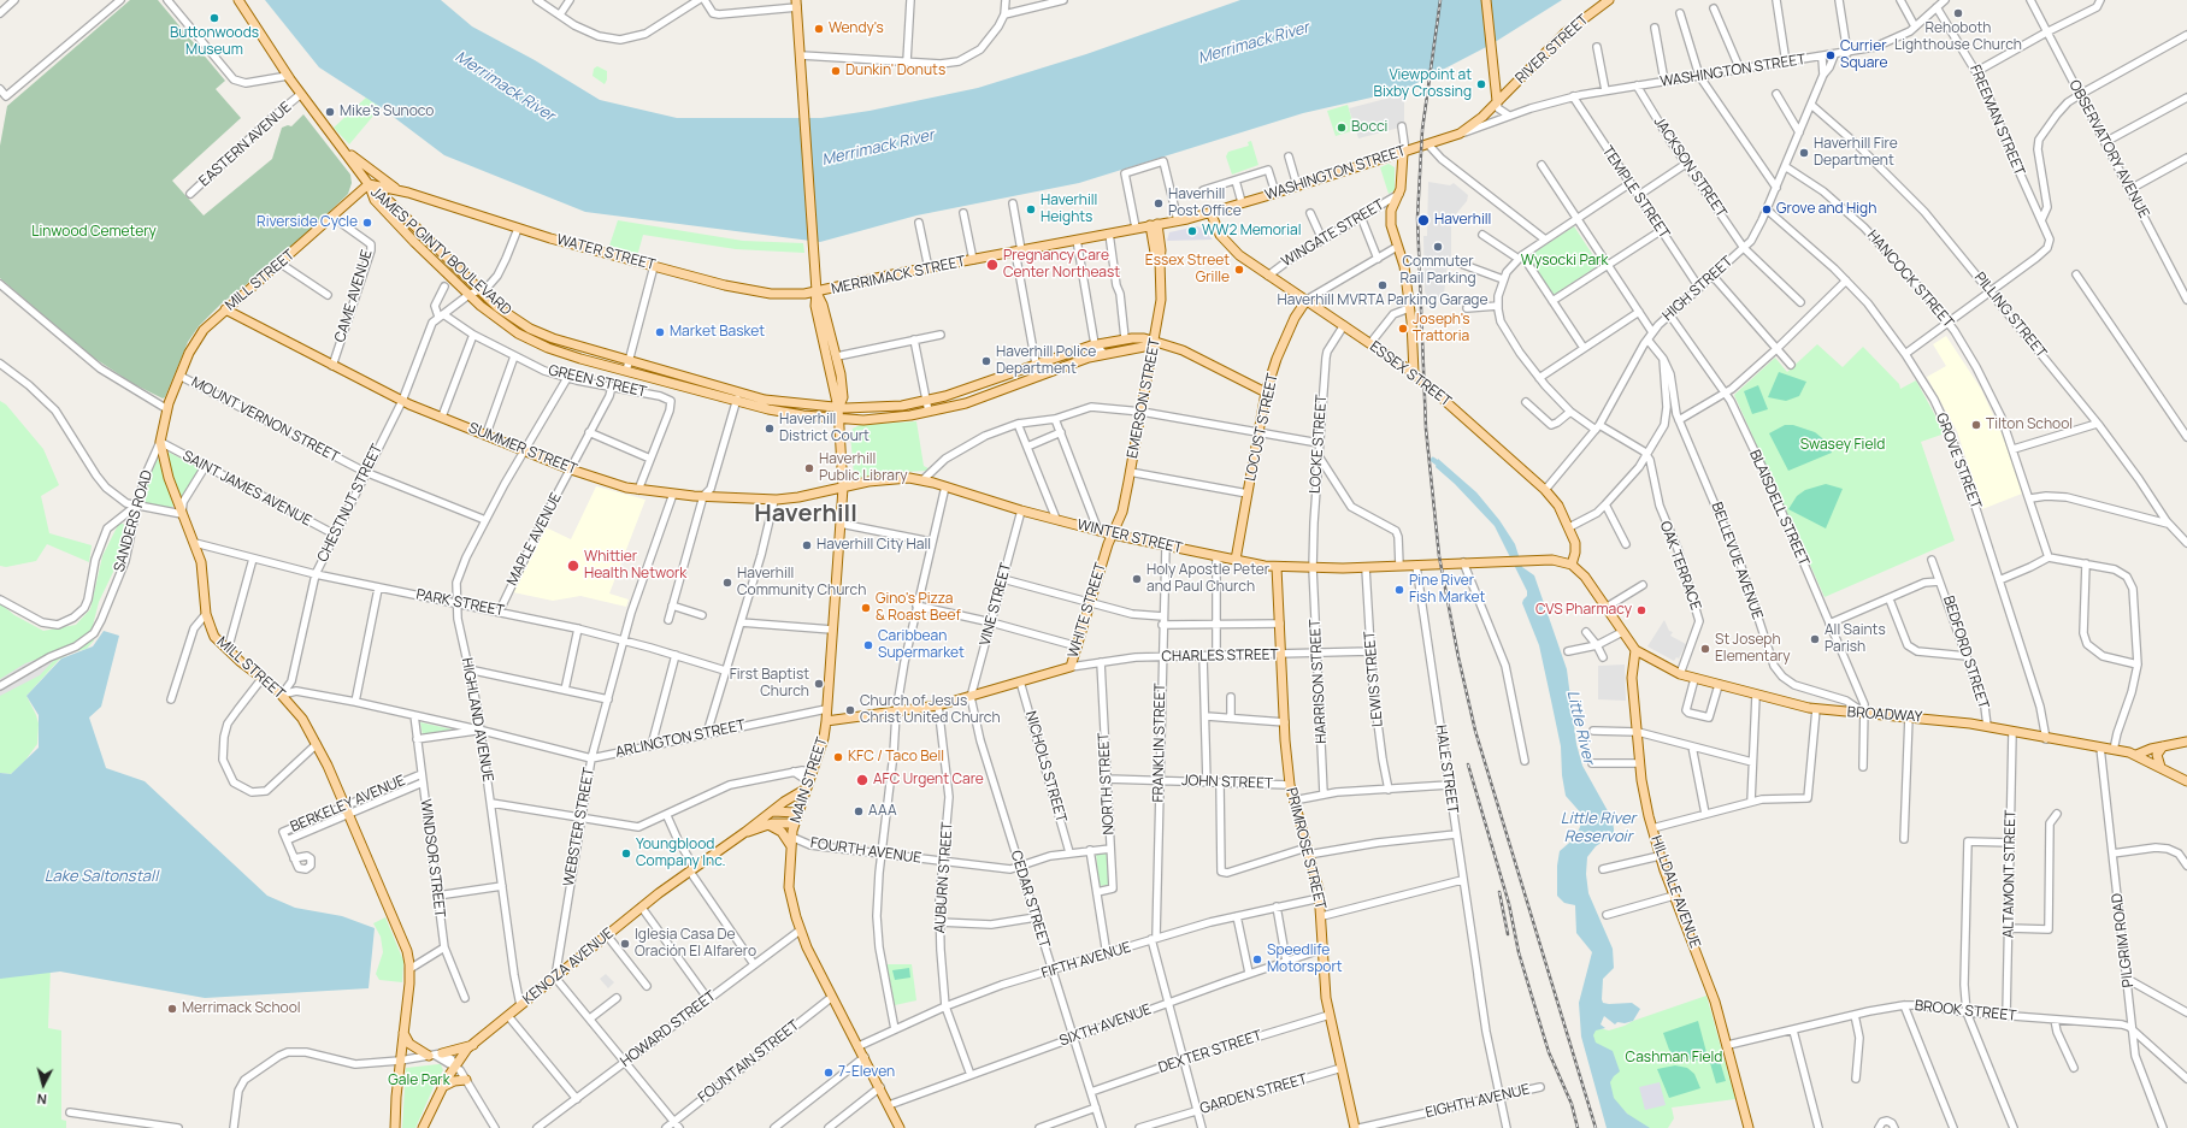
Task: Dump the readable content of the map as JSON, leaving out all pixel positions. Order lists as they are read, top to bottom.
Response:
{
  "streets": {
    "main road": [
      "RIVER STREET",
      "WASHINGTON STREET",
      "JAMES P GINTY BOULEVARD",
      "WATER STREET",
      "MERRIMACK STREET",
      "MILL STREET",
      "ESSEX STREET",
      "EMERSON STREET",
      "LOCUST STREET",
      "SUMMER STREET",
      "WINTER STREET",
      "WHITE STREET",
      "BROADWAY",
      "MAIN STREET",
      "PRIMROSE STREET",
      "HILLDALE AVENUE",
      "KENOZA AVENUE"
    ],
    "street": [
      "FREEMAN STREET",
      "EASTERN AVENUE",
      "OBSERVATORY AVENUE",
      "JACKSON STREET",
      "TEMPLE STREET",
      "WINGATE STREET",
      "HANCOCK STREET",
      "HIGH STREET",
      "CAME AVENUE",
      "PILLING STREET",
      "GREEN STREET",
      "MOUNT VERNON STREET",
      "LOCKE STREET",
      "GROVE STREET",
      "SAINT JAMES AVENUE",
      "CHESTNUT STREET",
      "BLAISDELL STREET",
      "SANDERS ROAD",
      "MAPLE AVENUE",
      "BELLEVUE AVENUE",
      "OAK TERRACE",
      "PARK STREET",
      "VINE STREET",
      "BEDFORD STREET",
      "CHARLES STREET",
      "LEWIS STREET",
      "HARRISON STREET",
      "HIGHLAND AVENUE",
      "ARLINGTON STREET",
      "FRANKLIN STREET",
      "NICHOLS STREET",
      "HALE STREET",
      "JOHN STREET",
      "NORTH STREET",
      "BERKELEY AVENUE",
      "WEBSTER STREET",
      "FOURTH AVENUE",
      "WINDSOR STREET",
      "ALTAMONT STREET",
      "AUBURN STREET",
      "CEDAR STREET",
      "PILGRIM ROAD",
      "FIFTH AVENUE",
      "BROOK STREET",
      "SIXTH AVENUE",
      "HOWARD STREET",
      "DEXTER STREET",
      "FOUNTAIN STREET",
      "GARDEN STREET",
      "EIGHTH AVENUE"
    ]
  },
  "crossings": [
    ["RIVER STREET", "WASHINGTON STREET"],
    ["WASHINGTON STREET", "FREEMAN STREET"],
    ["WASHINGTON STREET", "JACKSON STREET"],
    ["WASHINGTON STREET", "TEMPLE STREET"],
    ["WASHINGTON STREET", "MERRIMACK STREET"],
    ["WASHINGTON STREET", "HIGH STREET"],
    ["WASHINGTON STREET", "ESSEX STREET"],
    ["FREEMAN STREET", "PILLING STREET"],
    ["EASTERN AVENUE", "WATER STREET"],
    ["JACKSON STREET", "HIGH STREET"],
    ["TEMPLE STREET", "HIGH STREET"],
    ["WINGATE STREET", "ESSEX STREET"],
    ["JAMES P GINTY BOULEVARD", "WATER STREET"],
    ["JAMES P GINTY BOULEVARD", "MILL STREET"],
    ["JAMES P GINTY BOULEVARD", "EMERSON STREET"],
    ["JAMES P GINTY BOULEVARD", "LOCUST STREET"],
    ["JAMES P GINTY BOULEVARD", "CHESTNUT STREET"],
    ["JAMES P GINTY BOULEVARD", "MAIN STREET"],
    ["WATER STREET", "MERRIMACK STREET"],
    ["WATER STREET", "MILL STREET"],
    ["WATER STREET", "CHESTNUT STREET"],
    ["WATER STREET", "MAIN STREET"],
    ["MERRIMACK STREET", "EMERSON STREET"],
    ["MERRIMACK STREET", "MAIN STREET"],
    ["HANCOCK STREET", "HIGH STREET"],
    ["MILL STREET", "CAME AVENUE"],
    ["MILL STREET", "MOUNT VERNON STREET"],
    ["MILL STREET", "SUMMER STREET"],
    ["MILL STREET", "SAINT JAMES AVENUE"],
    ["MILL STREET", "CHESTNUT STREET"],
    ["MILL STREET", "SANDERS ROAD"],
    ["MILL STREET", "PARK STREET"],
    ["MILL STREET", "ARLINGTON STREET"],
    ["MILL STREET", "BERKELEY AVENUE"],
    ["HIGH STREET", "PILLING STREET"],
    ["HIGH STREET", "ESSEX STREET"],
    ["HIGH STREET", "GROVE STREET"],
    ["HIGH STREET", "BLAISDELL STREET"],
    ["CAME AVENUE", "SUMMER STREET"],
    ["ESSEX STREET", "LOCUST STREET"],
    ["ESSEX STREET", "LOCKE STREET"],
    ["ESSEX STREET", "WINTER STREET"],
    ["ESSEX STREET", "BROADWAY"],
    ["GREEN STREET", "SUMMER STREET"],
    ["GREEN STREET", "CHESTNUT STREET"],
    ["GREEN STREET", "MAPLE AVENUE"],
    ["GREEN STREET", "HIGHLAND AVENUE"],
    ["EMERSON STREET", "WINTER STREET"],
    ["EMERSON STREET", "WHITE STREET"],
    ["MOUNT VERNON STREET", "CHESTNUT STREET"],
    ["MOUNT VERNON STREET", "HIGHLAND AVENUE"],
    ["LOCUST STREET", "WINTER STREET"],
    ["LOCKE STREET", "WINTER STREET"],
    ["LOCKE STREET", "HARRISON STREET"],
    ["SUMMER STREET", "CHESTNUT STREET"],
    ["SUMMER STREET", "WINTER STREET"],
    ["SUMMER STREET", "MAPLE AVENUE"],
    ["SUMMER STREET", "HIGHLAND AVENUE"],
    ["SUMMER STREET", "MAIN STREET"],
    ["SUMMER STREET", "WEBSTER STREET"],
    ["GROVE STREET", "BROADWAY"],
    ["SAINT JAMES AVENUE", "CHESTNUT STREET"],
    ["SAINT JAMES AVENUE", "SANDERS ROAD"],
    ["CHESTNUT STREET", "PARK STREET"],
    ["CHESTNUT STREET", "ARLINGTON STREET"],
    ["BLAISDELL STREET", "BELLEVUE AVENUE"],
    ["BLAISDELL STREET", "BROADWAY"],
    ["WINTER STREET", "VINE STREET"],
    ["WINTER STREET", "WHITE STREET"],
    ["WINTER STREET", "LEWIS STREET"],
    ["WINTER STREET", "HARRISON STREET"],
    ["WINTER STREET", "BROADWAY"],
    ["WINTER STREET", "FRANKLIN STREET"],
    ["WINTER STREET", "HALE STREET"],
    ["WINTER STREET", "MAIN STREET"],
    ["WINTER STREET", "PRIMROSE STREET"],
    ["MAPLE AVENUE", "PARK STREET"],
    ["BELLEVUE AVENUE", "BROADWAY"],
    ["OAK TERRACE", "BROADWAY"],
    ["PARK STREET", "HIGHLAND AVENUE"],
    ["PARK STREET", "WEBSTER STREET"],
    ["VINE STREET", "WHITE STREET"],
    ["VINE STREET", "CEDAR STREET"],
    ["WHITE STREET", "CHARLES STREET"],
    ["WHITE STREET", "NICHOLS STREET"],
    ["WHITE STREET", "MAIN STREET"],
    ["WHITE STREET", "AUBURN STREET"],
    ["WHITE STREET", "CEDAR STREET"],
    ["BEDFORD STREET", "BROADWAY"],
    ["CHARLES STREET", "LEWIS STREET"],
    ["CHARLES STREET", "HARRISON STREET"],
    ["CHARLES STREET", "FRANKLIN STREET"],
    ["CHARLES STREET", "NORTH STREET"],
    ["CHARLES STREET", "PRIMROSE STREET"],
    ["BROADWAY", "ALTAMONT STREET"],
    ["BROADWAY", "HILLDALE AVENUE"],
    ["BROADWAY", "PILGRIM ROAD"],
    ["HIGHLAND AVENUE", "ARLINGTON STREET"],
    ["HIGHLAND AVENUE", "KENOZA AVENUE"],
    ["ARLINGTON STREET", "MAIN STREET"],
    ["ARLINGTON STREET", "WEBSTER STREET"],
    ["ARLINGTON STREET", "WINDSOR STREET"],
    ["FRANKLIN STREET", "JOHN STREET"],
    ["FRANKLIN STREET", "FIFTH AVENUE"],
    ["FRANKLIN STREET", "SIXTH AVENUE"],
    ["FRANKLIN STREET", "DEXTER STREET"],
    ["FRANKLIN STREET", "GARDEN STREET"],
    ["NICHOLS STREET", "FOURTH AVENUE"],
    ["HALE STREET", "EIGHTH AVENUE"],
    ["MAIN STREET", "FOURTH AVENUE"],
    ["MAIN STREET", "FIFTH AVENUE"],
    ["MAIN STREET", "KENOZA AVENUE"],
    ["MAIN STREET", "SIXTH AVENUE"],
    ["MAIN STREET", "HOWARD STREET"],
    ["MAIN STREET", "FOUNTAIN STREET"],
    ["JOHN STREET", "NORTH STREET"],
    ["JOHN STREET", "PRIMROSE STREET"],
    ["NORTH STREET", "FOURTH AVENUE"],
    ["BERKELEY AVENUE", "WINDSOR STREET"],
    ["WEBSTER STREET", "KENOZA AVENUE"],
    ["PRIMROSE STREET", "FIFTH AVENUE"],
    ["PRIMROSE STREET", "SIXTH AVENUE"],
    ["PRIMROSE STREET", "DEXTER STREET"],
    ["PRIMROSE STREET", "GARDEN STREET"],
    ["FOURTH AVENUE", "AUBURN STREET"],
    ["FOURTH AVENUE", "CEDAR STREET"],
    ["ALTAMONT STREET", "BROOK STREET"],
    ["AUBURN STREET", "FIFTH AVENUE"],
    ["AUBURN STREET", "SIXTH AVENUE"],
    ["HILLDALE AVENUE", "BROOK STREET"],
    ["CEDAR STREET", "FIFTH AVENUE"],
    ["CEDAR STREET", "SIXTH AVENUE"],
    ["CEDAR STREET", "DEXTER STREET"],
    ["PILGRIM ROAD", "BROOK STREET"]
  ],
  "districts": ["Haverhill"],
  "water": [
    "Merrimack River",
    "Little River",
    "Little River Reservoir",
    "Lake Saltonstall"
  ],
  "parks": [
    "Linwood Cemetery",
    "Wysocki Park",
    "Swasey Field",
    "Cashman Field",
    "Gale Park"
  ],
  "places": [
    "Rehoboth Lighthouse Church",
    "Buttonwoods Museum",
    "Wendy's",
    "Currier Square",
    "Dunkin' Donuts",
    "Viewpoint at Bixby Crossing",
    "Mike's Sunoco",
    "Bocci",
    "Haverhill Fire Department",
    "Haverhill Post Office",
    "Haverhill Heights",
    "Grove and High",
    "Haverhill",
    "Riverside Cycle",
    "WW2 Memorial",
    "Commuter Rail Parking",
    "Pregnancy Care Center Northeast",
    "Essex Street Grille",
    "Haverhill MVRTA Parking Garage",
    "Joseph's Trattoria",
    "Market Basket",
    "Haverhill Police Department",
    "Tilton School",
    "Haverhill District Court",
    "Haverhill Public Library",
    "Haverhill City Hall",
    "Whittier Health Network",
    "Holy Apostle Peter and Paul Church",
    "Haverhill Community Church",
    "Pine River Fish Market",
    "Gino's Pizza & Roast Beef",
    "CVS Pharmacy",
    "All Saints Parish",
    "Caribbean Supermarket",
    "St Joseph Elementary",
    "First Baptist Church",
    "Church of Jesus Christ United Church",
    "KFC / Taco Bell",
    "AFC Urgent Care",
    "AAA",
    "Youngblood Company Inc.",
    "Iglesia Casa De Oración El Alfarero",
    "Speedlife Motorsport",
    "Merrimack School",
    "7-Eleven"
  ],
  "north": "bottom"
}
